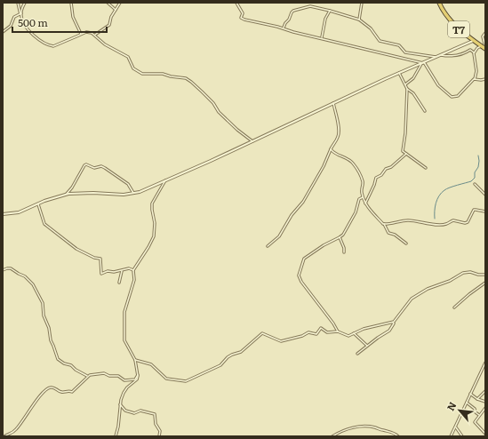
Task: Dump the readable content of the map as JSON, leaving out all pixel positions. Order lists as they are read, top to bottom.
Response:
{
  "streets": {
    "highway": ["T7"]
  },
  "scale_bar": "500 m",
  "north": "top left"
}
